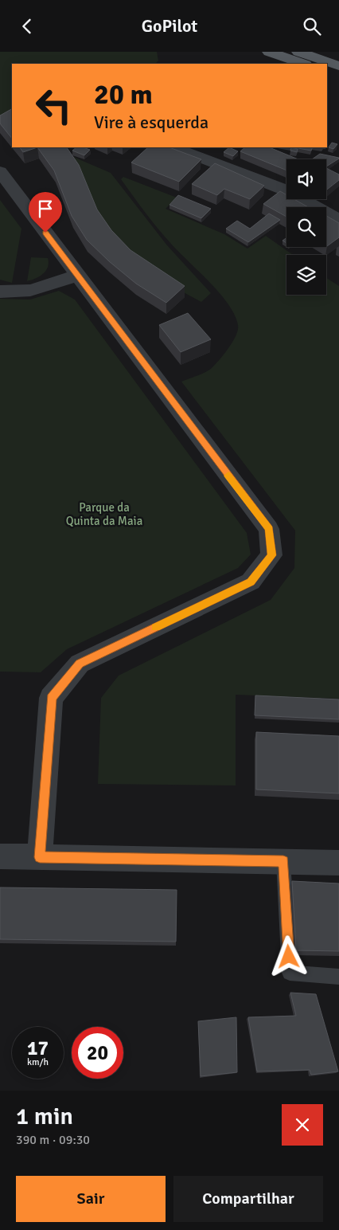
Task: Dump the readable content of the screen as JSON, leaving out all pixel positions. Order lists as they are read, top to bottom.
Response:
{
  "parks": ["Parque da Quinta da Maia"],
  "page": {
    "header": "GoPilot",
    "turn": ["20 m", "Vire à esquerda"],
    "speed": "17 km/h",
    "limit": "20",
    "heading": ["1 min", "390 m · 09:30"],
    "buttons": ["Sair", "Compartilhar"]
  }
}
